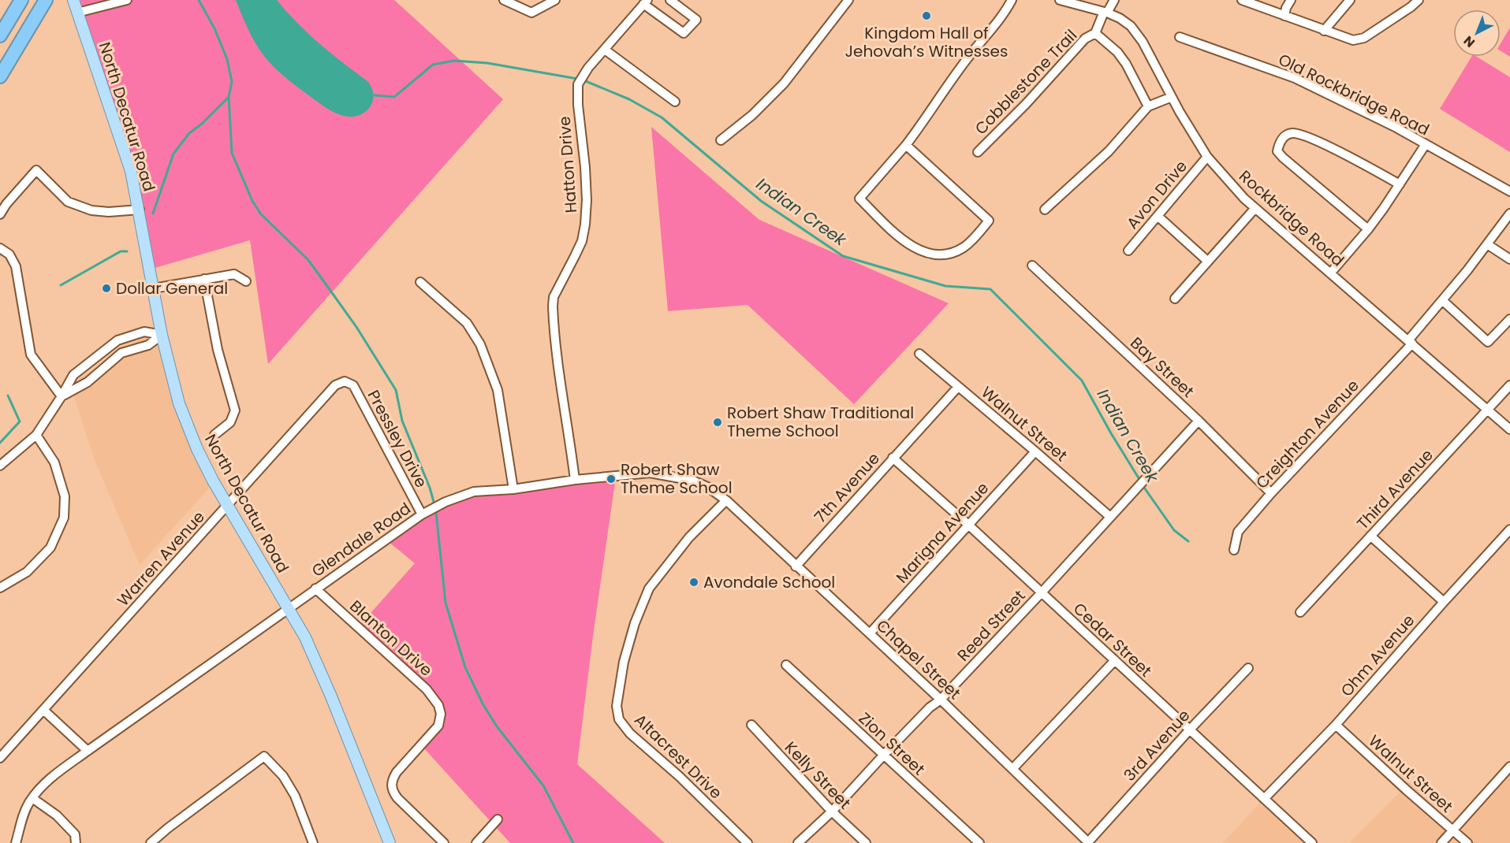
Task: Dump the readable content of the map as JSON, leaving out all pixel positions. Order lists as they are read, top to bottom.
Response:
{
  "streets": {
    "main road": ["North Decatur Road"],
    "street": [
      "Cobblestone Trail",
      "Old Rockbridge Road",
      "Hatton Drive",
      "Avon Drive",
      "Rockbridge Road",
      "Bay Street",
      "Walnut Street",
      "Creighton Avenue",
      "Pressley Drive",
      "7th Avenue",
      "Third Avenue",
      "Marigna Avenue",
      "Glendale Road",
      "Warren Avenue",
      "Reed Street",
      "Blanton Drive",
      "Cedar Street",
      "Ohm Avenue",
      "Chapel Street",
      "Zion Street",
      "3rd Avenue",
      "Altacrest Drive",
      "Kelly Street"
    ]
  },
  "crossings": [
    ["Cobblestone Trail", "Rockbridge Road"],
    ["North Decatur Road", "Glendale Road"],
    ["North Decatur Road", "Warren Avenue"],
    ["Hatton Drive", "Glendale Road"],
    ["Avon Drive", "Rockbridge Road"],
    ["Rockbridge Road", "Creighton Avenue"],
    ["Rockbridge Road", "Third Avenue"],
    ["Bay Street", "Creighton Avenue"],
    ["Bay Street", "Reed Street"],
    ["Walnut Street", "7th Avenue"],
    ["Walnut Street", "Marigna Avenue"],
    ["Walnut Street", "Reed Street"],
    ["Walnut Street", "Ohm Avenue"],
    ["Pressley Drive", "Glendale Road"],
    ["Pressley Drive", "Warren Avenue"],
    ["7th Avenue", "Cedar Street"],
    ["7th Avenue", "Chapel Street"],
    ["Marigna Avenue", "Cedar Street"],
    ["Marigna Avenue", "Chapel Street"],
    ["Glendale Road", "Blanton Drive"],
    ["Glendale Road", "Chapel Street"],
    ["Glendale Road", "Altacrest Drive"],
    ["Reed Street", "Cedar Street"],
    ["Reed Street", "Chapel Street"],
    ["Reed Street", "Zion Street"],
    ["Reed Street", "Kelly Street"],
    ["Cedar Street", "Ohm Avenue"],
    ["Cedar Street", "3rd Avenue"],
    ["Chapel Street", "3rd Avenue"],
    ["Chapel Street", "Altacrest Drive"]
  ],
  "water": ["Indian Creek"],
  "places": [
    "Kingdom Hall of Jehovah’s Witnesses",
    "Dollar General",
    "Robert Shaw Traditional Theme School",
    "Robert Shaw Theme School",
    "Avondale School"
  ],
  "north": "bottom left"
}
